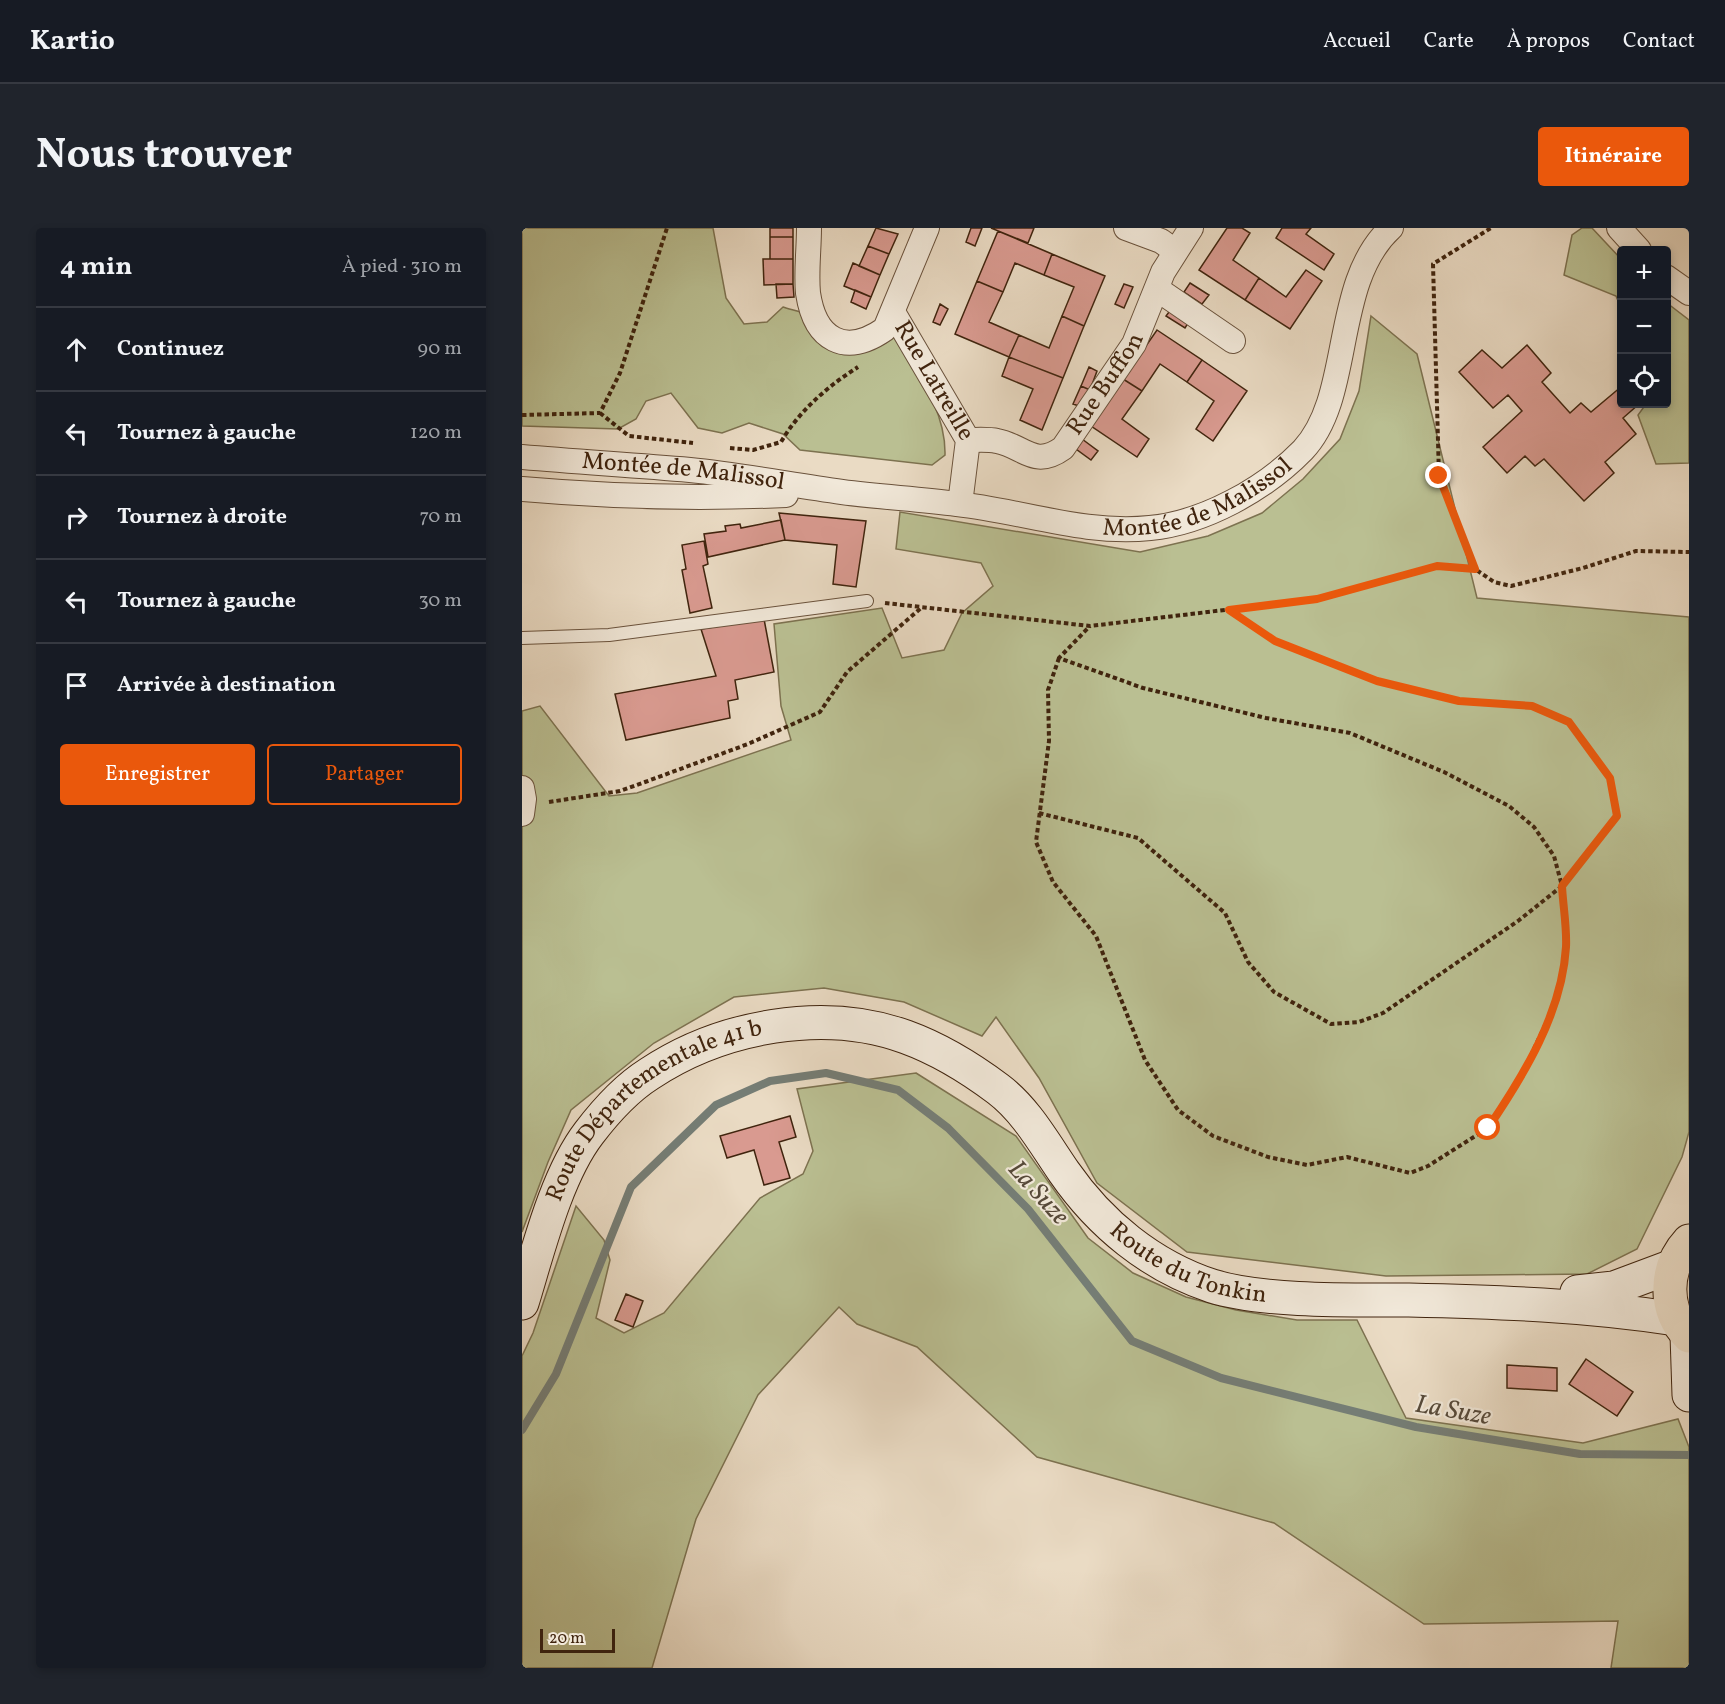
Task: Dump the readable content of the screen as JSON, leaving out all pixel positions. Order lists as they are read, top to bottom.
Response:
{
  "streets": {
    "street": [
      "Rue Latreille",
      "Rue Buffon",
      "Montée de Malissol",
      "Route Départementale 41 b",
      "Route du Tonkin"
    ]
  },
  "crossings": [
    ["Rue Latreille", "Rue Buffon"],
    ["Rue Latreille", "Montée de Malissol"],
    ["Route Départementale 41 b", "Route du Tonkin"]
  ],
  "water": ["La Suze"],
  "scale_bar": "20 m",
  "page": {
    "header": "Kartio",
    "nav": [
      "Accueil",
      "Carte",
      "À propos",
      "Contact"
    ],
    "title": "Nous trouver",
    "buttons": [
      "Itinéraire",
      ["Enregistrer", "Partager"]
    ],
    "heading": ["4 min", "À pied · 310 m"],
    "map_buttons": ["+", "−"],
    "list": [
      ["Continuez", "90 m"],
      ["Tournez à gauche", "120 m"],
      ["Tournez à droite", "70 m"],
      ["Tournez à gauche", "30 m"],
      "Arrivée à destination"
    ],
    "scale": "20 m"
  }
}
